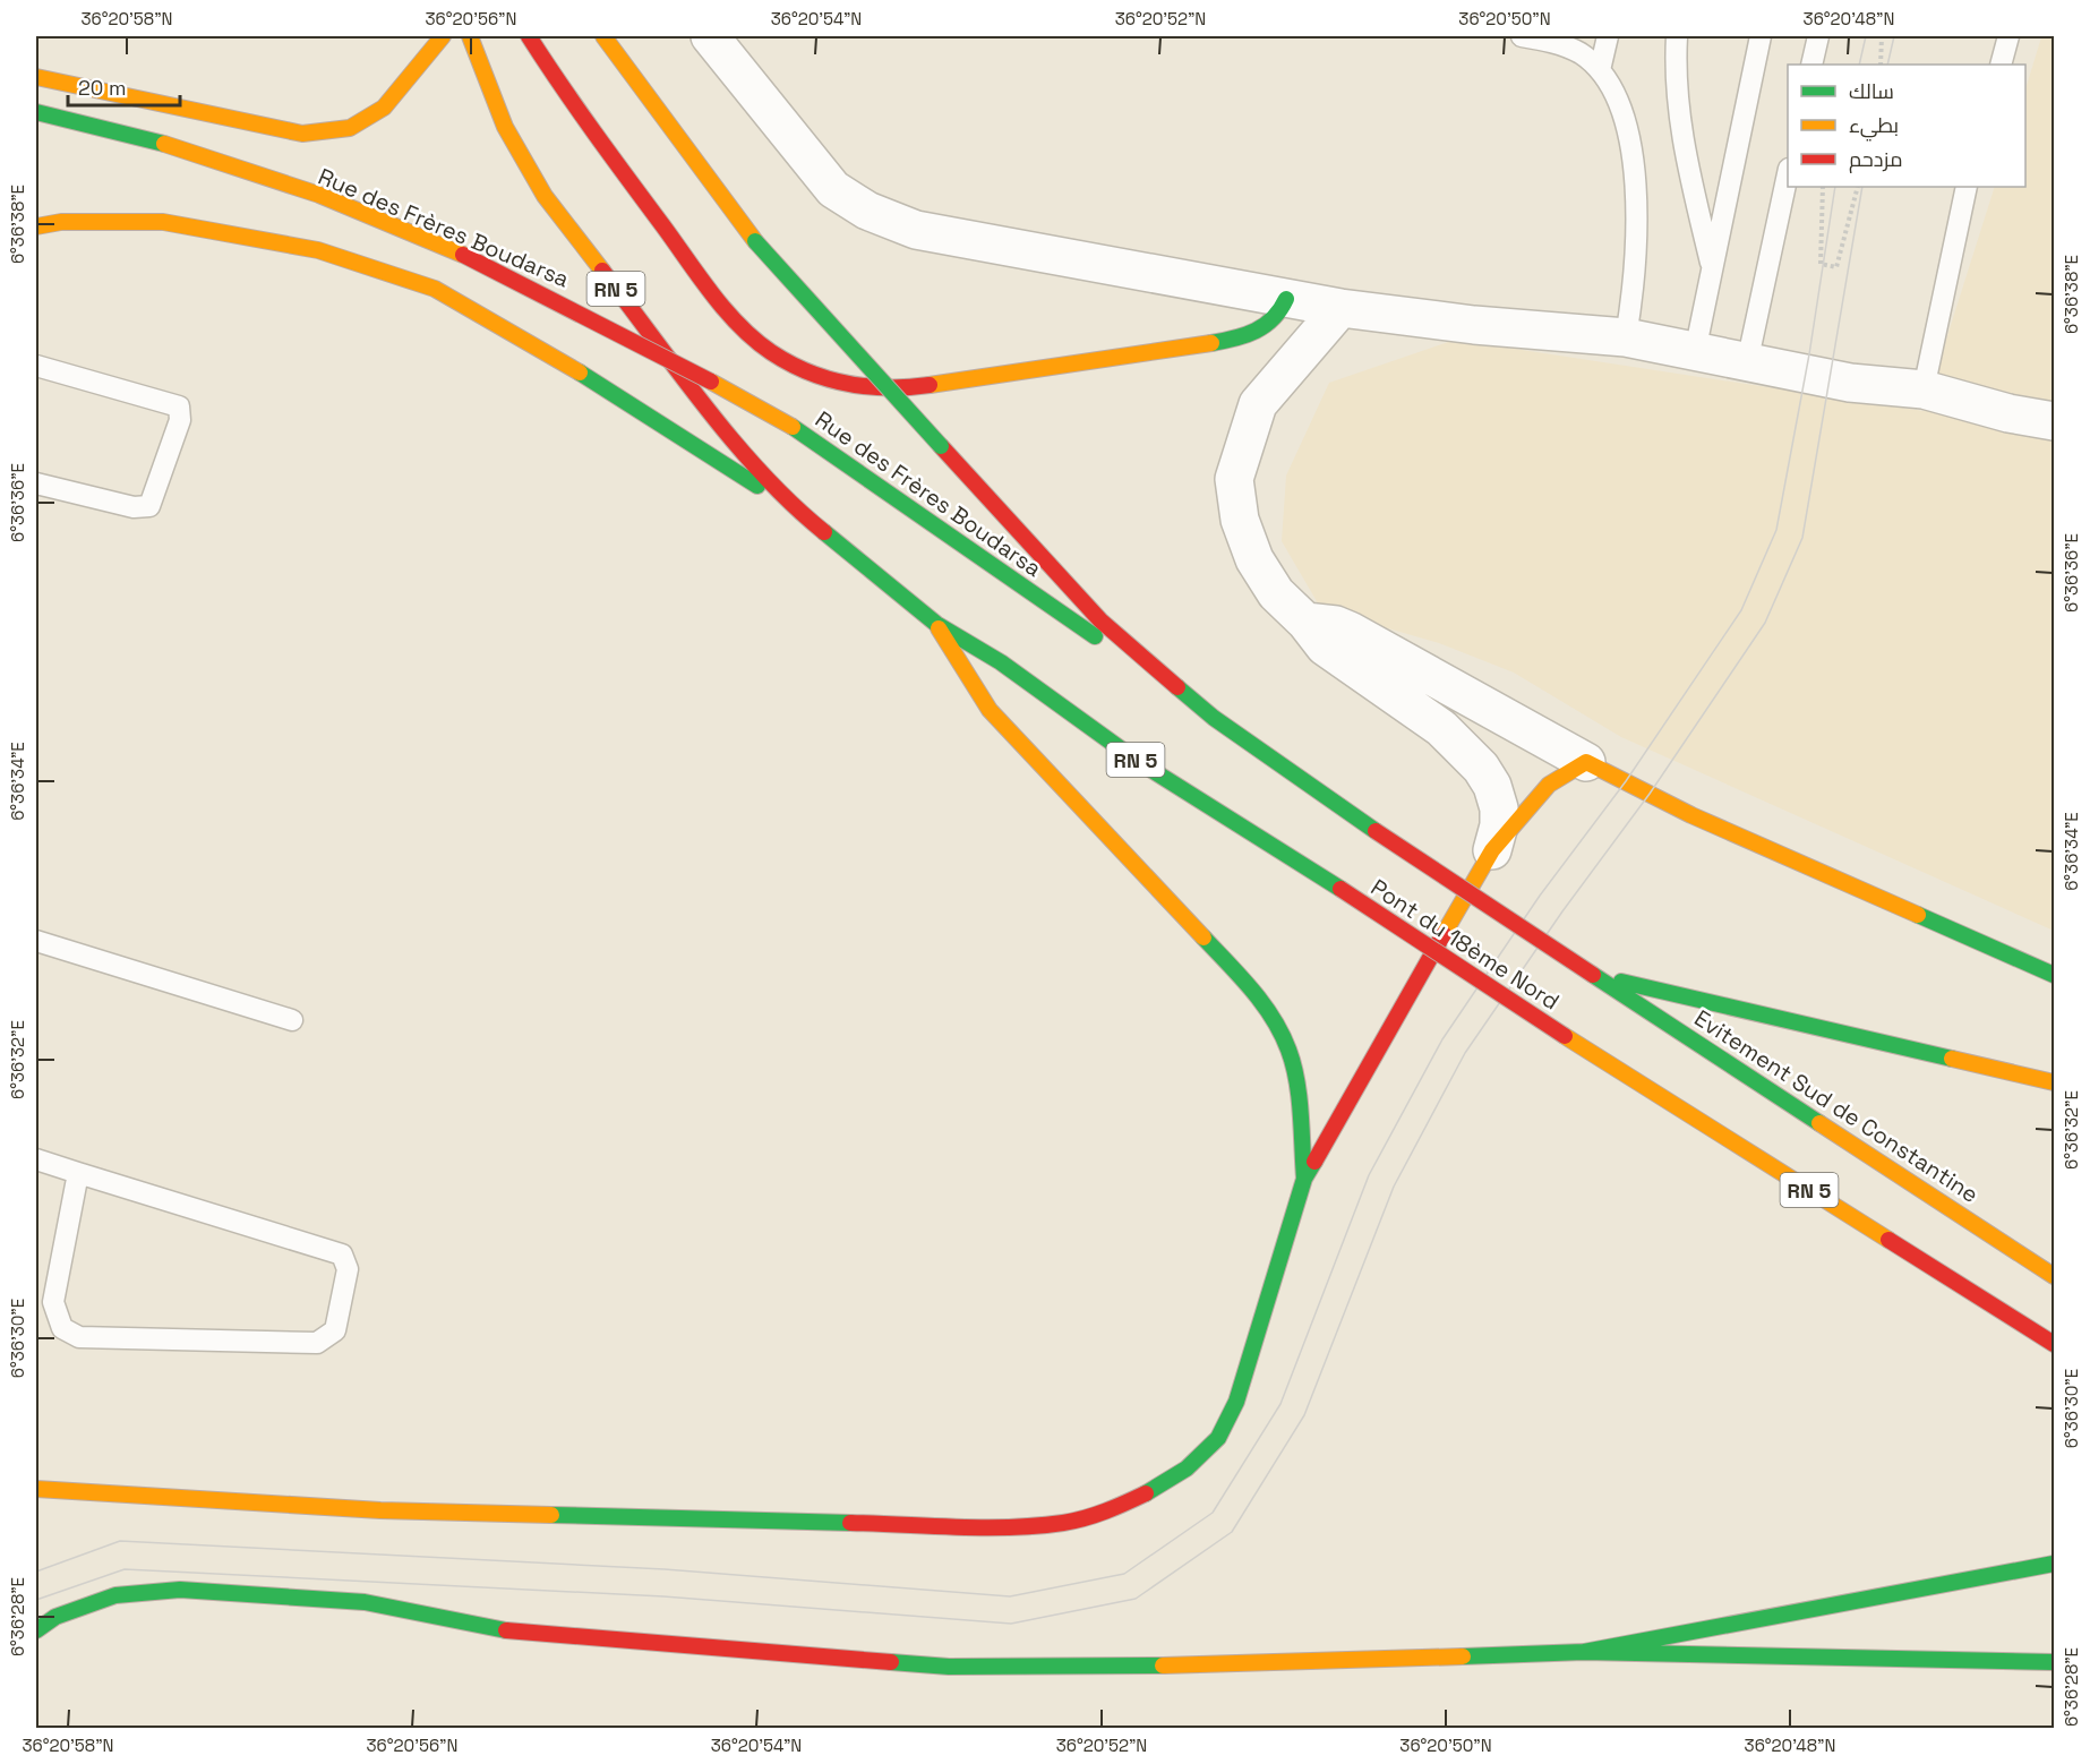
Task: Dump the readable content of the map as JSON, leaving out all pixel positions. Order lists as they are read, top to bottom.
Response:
{
  "streets": {
    "main road": [
      "Rue des Frères Boudarsa",
      "RN 5",
      "Pont du 18ème Nord",
      "Evitement Sud de Constantine"
    ]
  },
  "crossings": [
    ["Rue des Frères Boudarsa", "Pont du 18ème Nord"],
    ["RN 5", "Pont du 18ème Nord"],
    ["Pont du 18ème Nord", "Evitement Sud de Constantine"]
  ],
  "legend": ["سالك", "بطيء", "مزدحم"],
  "scale_bar": "20 m",
  "coordinates": [
    "36°20'58\"N",
    "36°20'56\"N",
    "36°20'54\"N",
    "36°20'52\"N",
    "36°20'50\"N",
    "36°20'48\"N",
    "6°36'38\"E",
    "6°36'36\"E",
    "6°36'34\"E",
    "6°36'32\"E",
    "6°36'30\"E",
    "6°36'28\"E"
  ]
}
